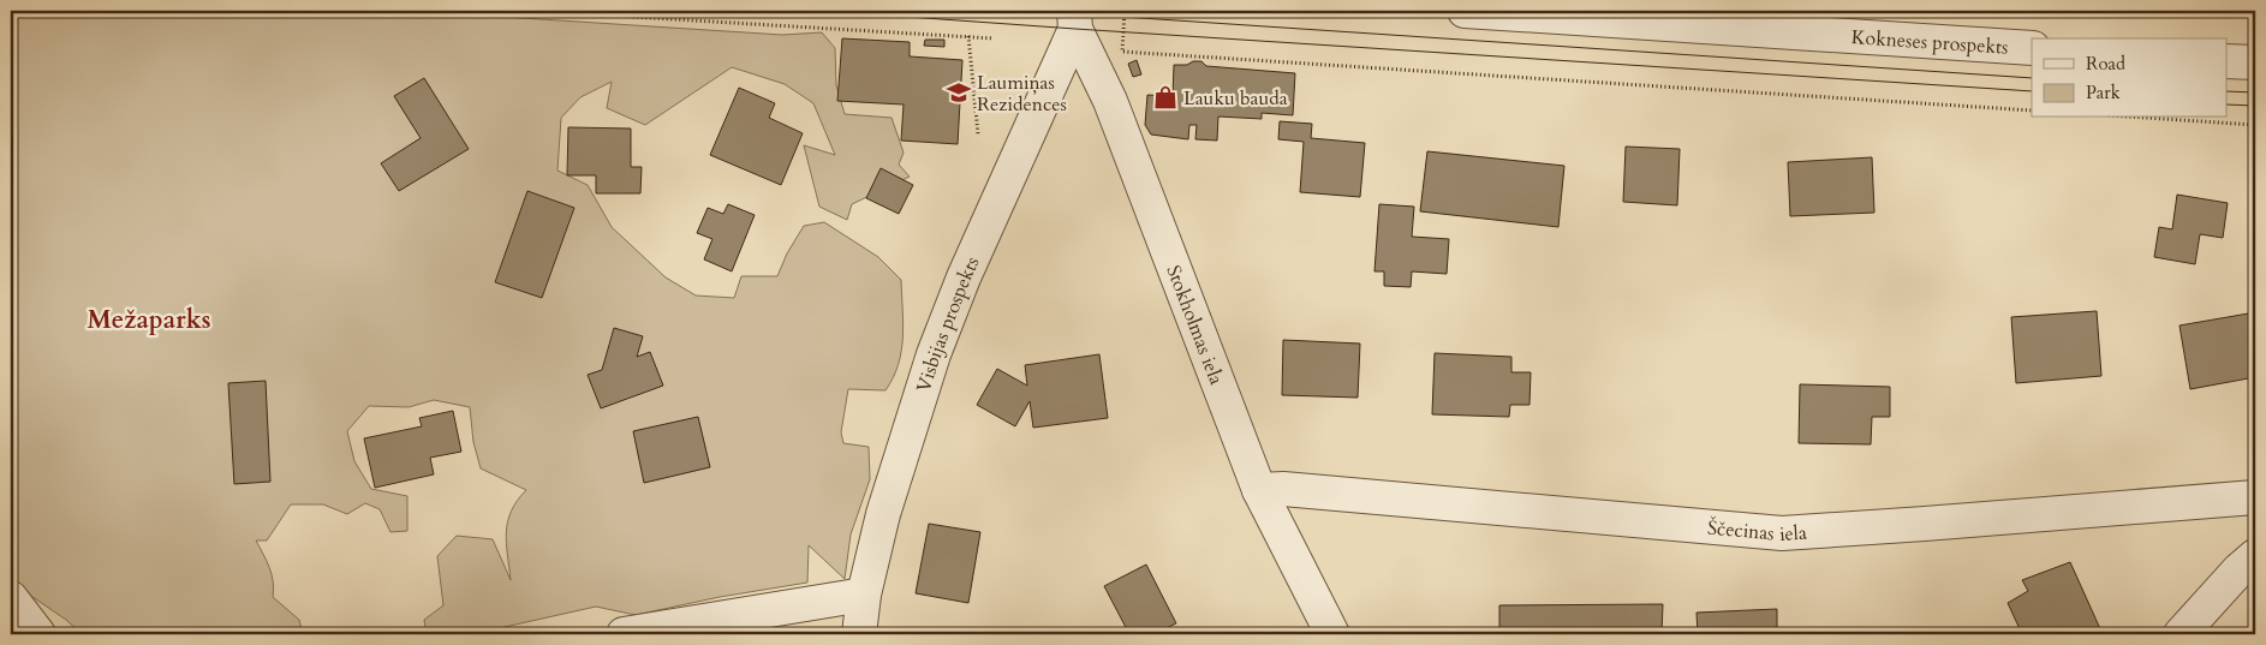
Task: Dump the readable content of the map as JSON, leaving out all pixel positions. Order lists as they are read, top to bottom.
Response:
{
  "streets": {
    "street": [
      "Kokneses prospekts",
      "Visbijas prospekts",
      "Stokholmas iela",
      "Ščecinas iela"
    ]
  },
  "crossings": [
    ["Visbijas prospekts", "Stokholmas iela"],
    ["Stokholmas iela", "Ščecinas iela"]
  ],
  "districts": ["Mežaparks"],
  "places": {
    "school or university": ["Laumiņas Rezidences"],
    "shop": ["Lauku bauda"]
  },
  "legend": ["Road", "Park"]
}
